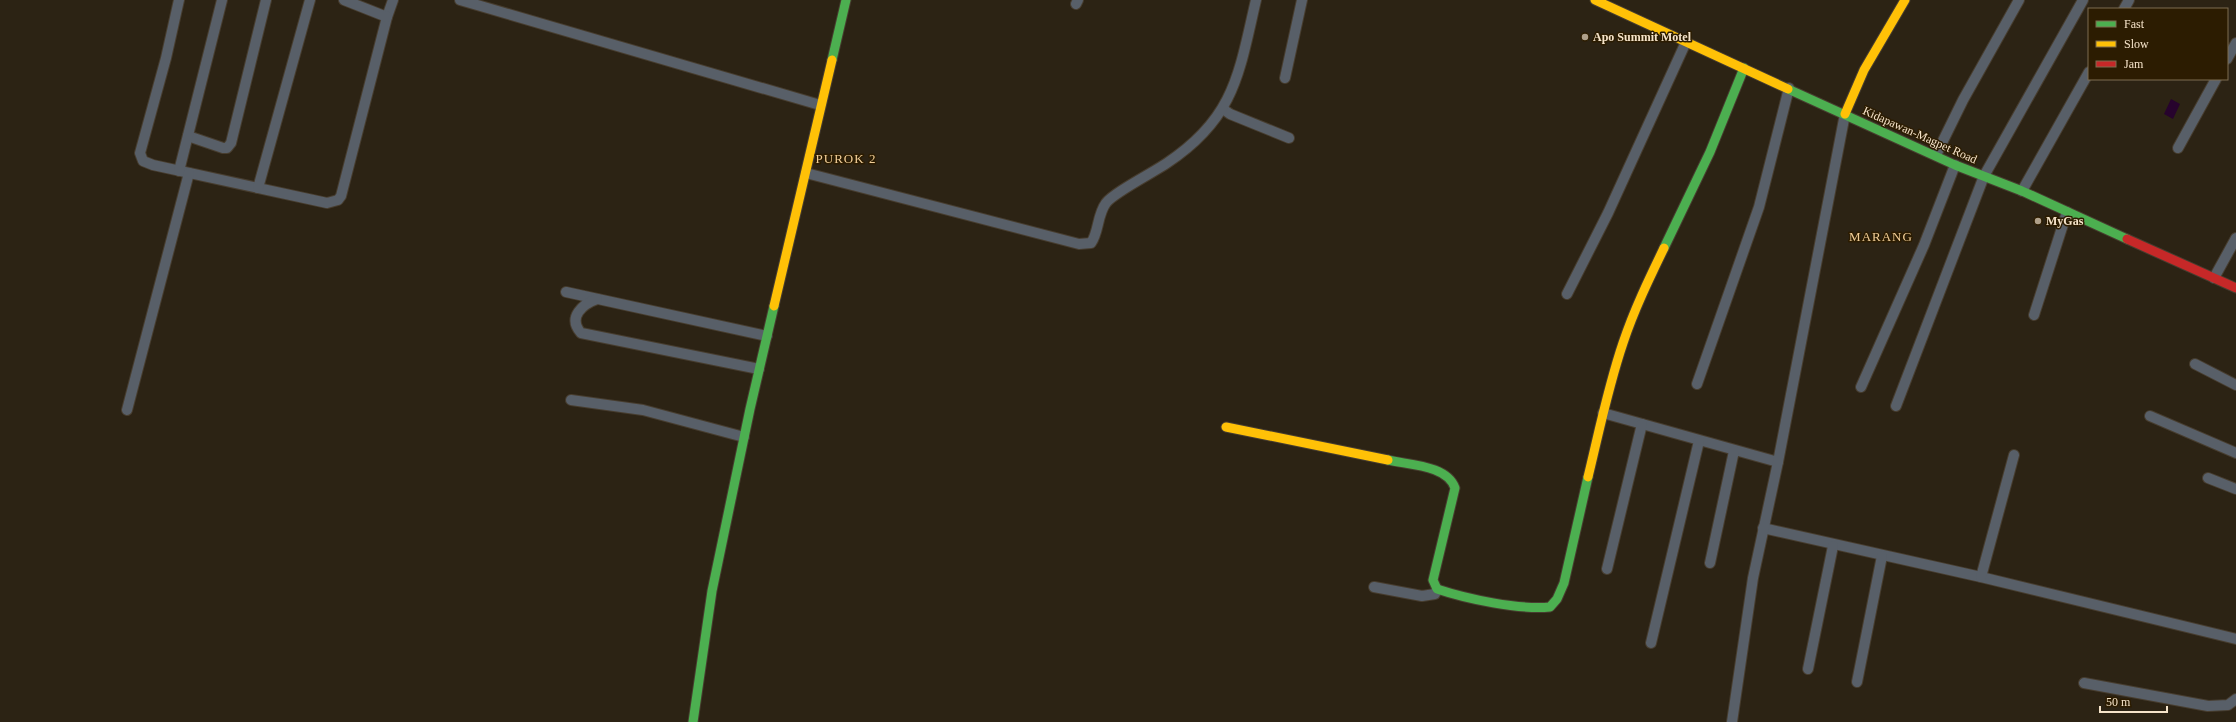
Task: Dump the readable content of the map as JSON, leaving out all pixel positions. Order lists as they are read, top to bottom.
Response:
{
  "streets": {
    "street": ["Kidapawan-Magpet Road"]
  },
  "districts": ["PUROK 2", "MARANG"],
  "places": ["Apo Summit Motel", "MyGas"],
  "legend": ["Fast", "Slow", "Jam"],
  "scale_bar": "50 m"
}
